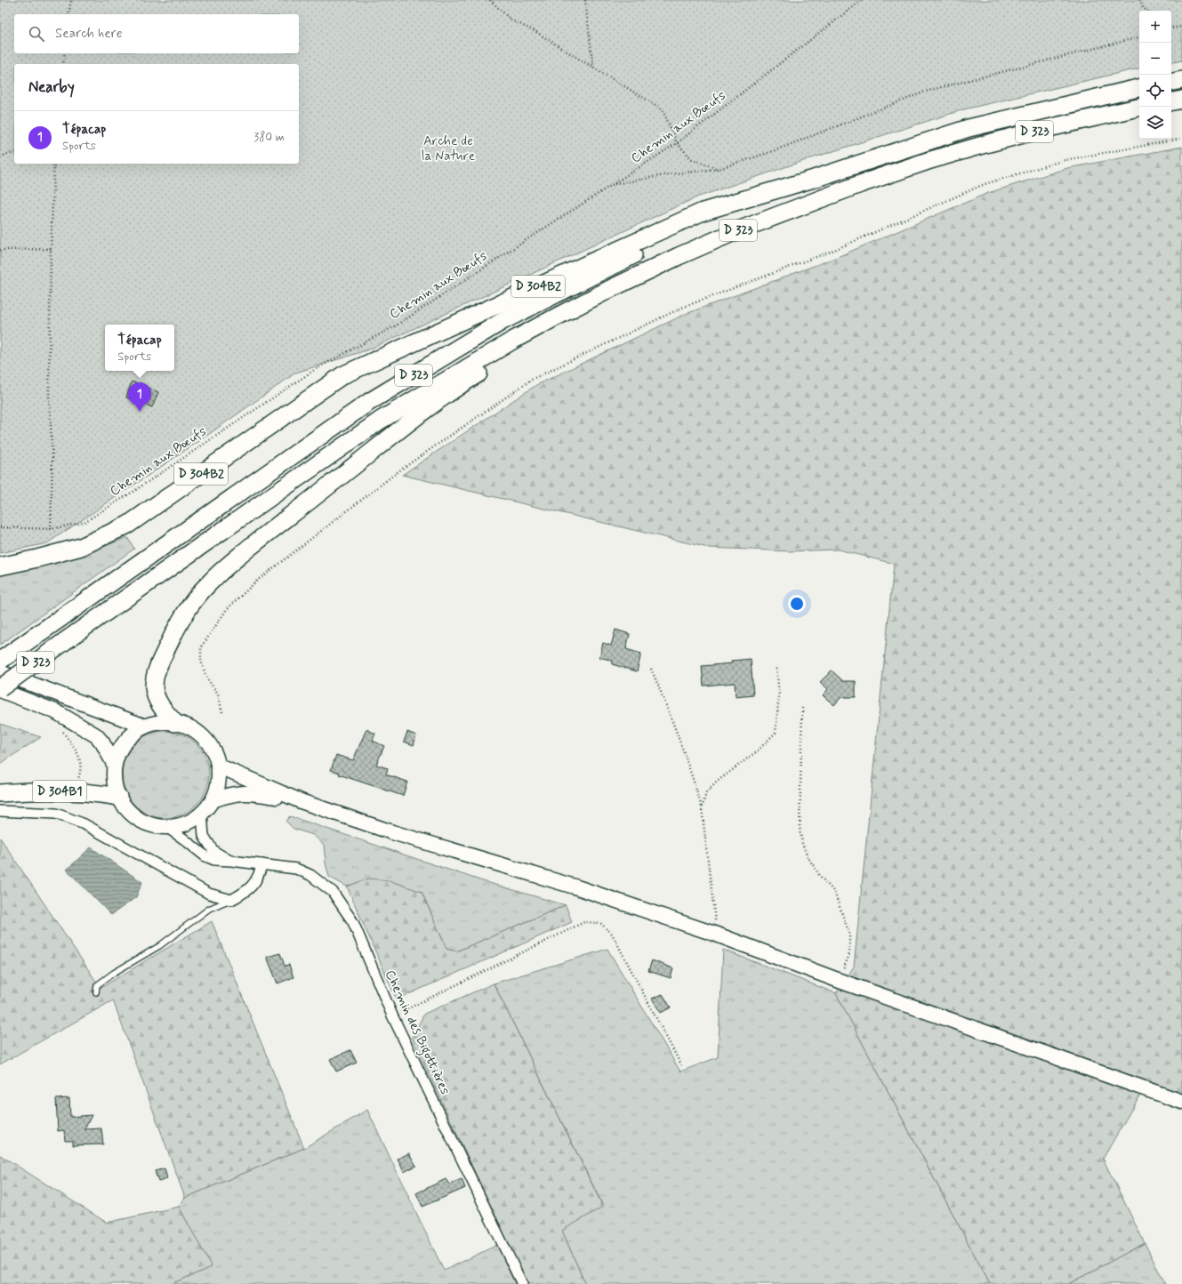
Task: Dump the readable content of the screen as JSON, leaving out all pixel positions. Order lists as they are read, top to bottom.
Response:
{
  "streets": {
    "highway": ["D 323", "D 304B2", "D 304B1"],
    "street": ["Chemin des Bigottières"],
    "path": ["Chemin aux Bœufs"]
  },
  "crossings": [
    ["D 323", "D 304B2"],
    ["D 304B1", "Chemin des Bigottières"]
  ],
  "parks": ["Arche de la Nature"],
  "page": {
    "map_buttons": ["+", "−"],
    "search": "Search here",
    "heading": "Nearby",
    "list": [
      {
        "mark": "1",
        "name": "Tépacap",
        "note": "Sports",
        "value": "380 m"
      }
    ],
    "popup": ["Tépacap", "Sports"],
    "pins": "1"
  }
}
